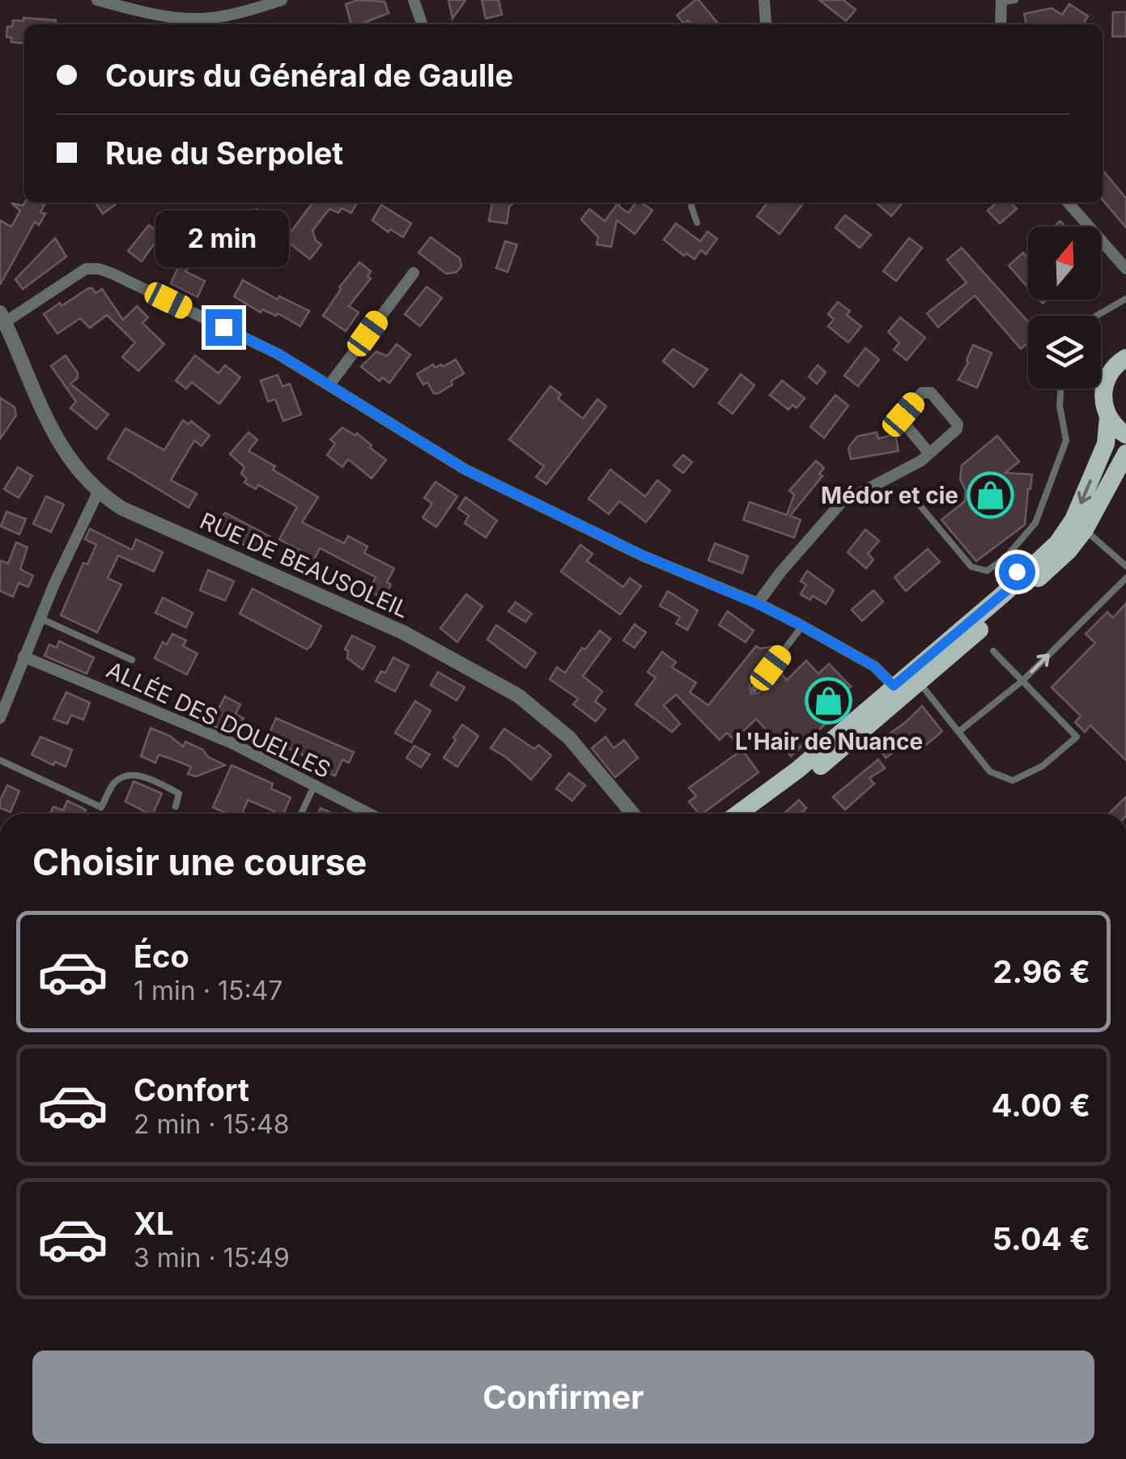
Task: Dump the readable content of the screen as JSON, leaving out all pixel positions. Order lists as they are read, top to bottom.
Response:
{
  "streets": {
    "street": ["RUE DE BEAUSOLEIL", "ALLÉE DES DOUELLES"]
  },
  "places": {
    "shop": ["Médor et cie", "L'Hair de Nuance"]
  },
  "north": "top",
  "page": {
    "banner": ["Cours du Général de Gaulle", "Rue du Serpolet"],
    "bubble": "2 min",
    "heading": "Choisir une course",
    "list": [
      {
        "name": "Éco",
        "note": "1 min · 15:47",
        "value": "2.96 €"
      },
      {
        "name": "Confort",
        "note": "2 min · 15:48",
        "value": "4.00 €"
      },
      {
        "name": "XL",
        "note": "3 min · 15:49",
        "value": "5.04 €"
      }
    ],
    "buttons": "Confirmer"
  }
}
